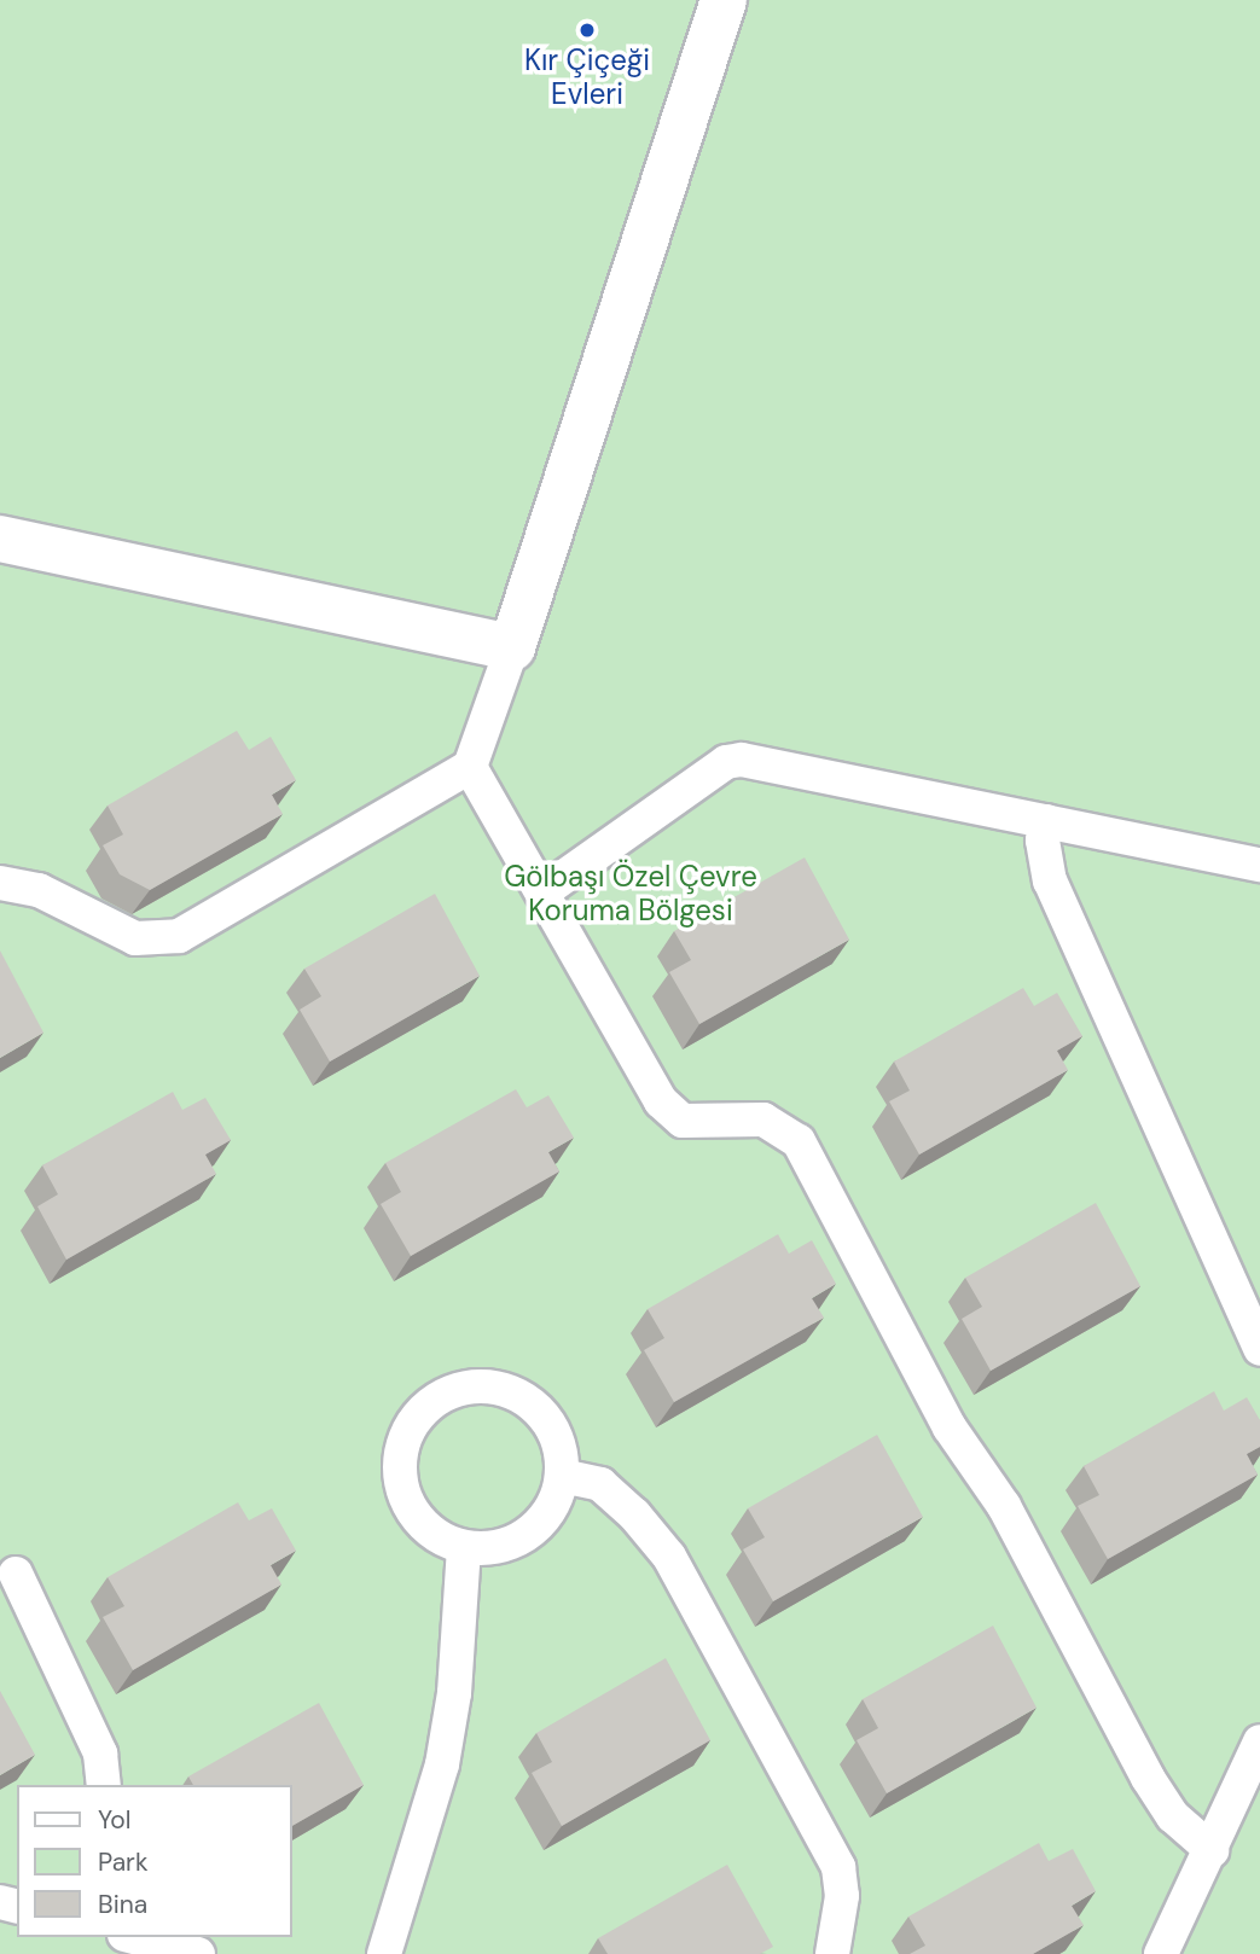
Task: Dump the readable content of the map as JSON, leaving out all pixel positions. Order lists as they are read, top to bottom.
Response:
{
  "parks": ["Gölbaşı Özel Çevre Koruma Bölgesi"],
  "places": ["Kır Çiçeği Evleri"],
  "legend": ["Yol", "Park", "Bina"]
}
